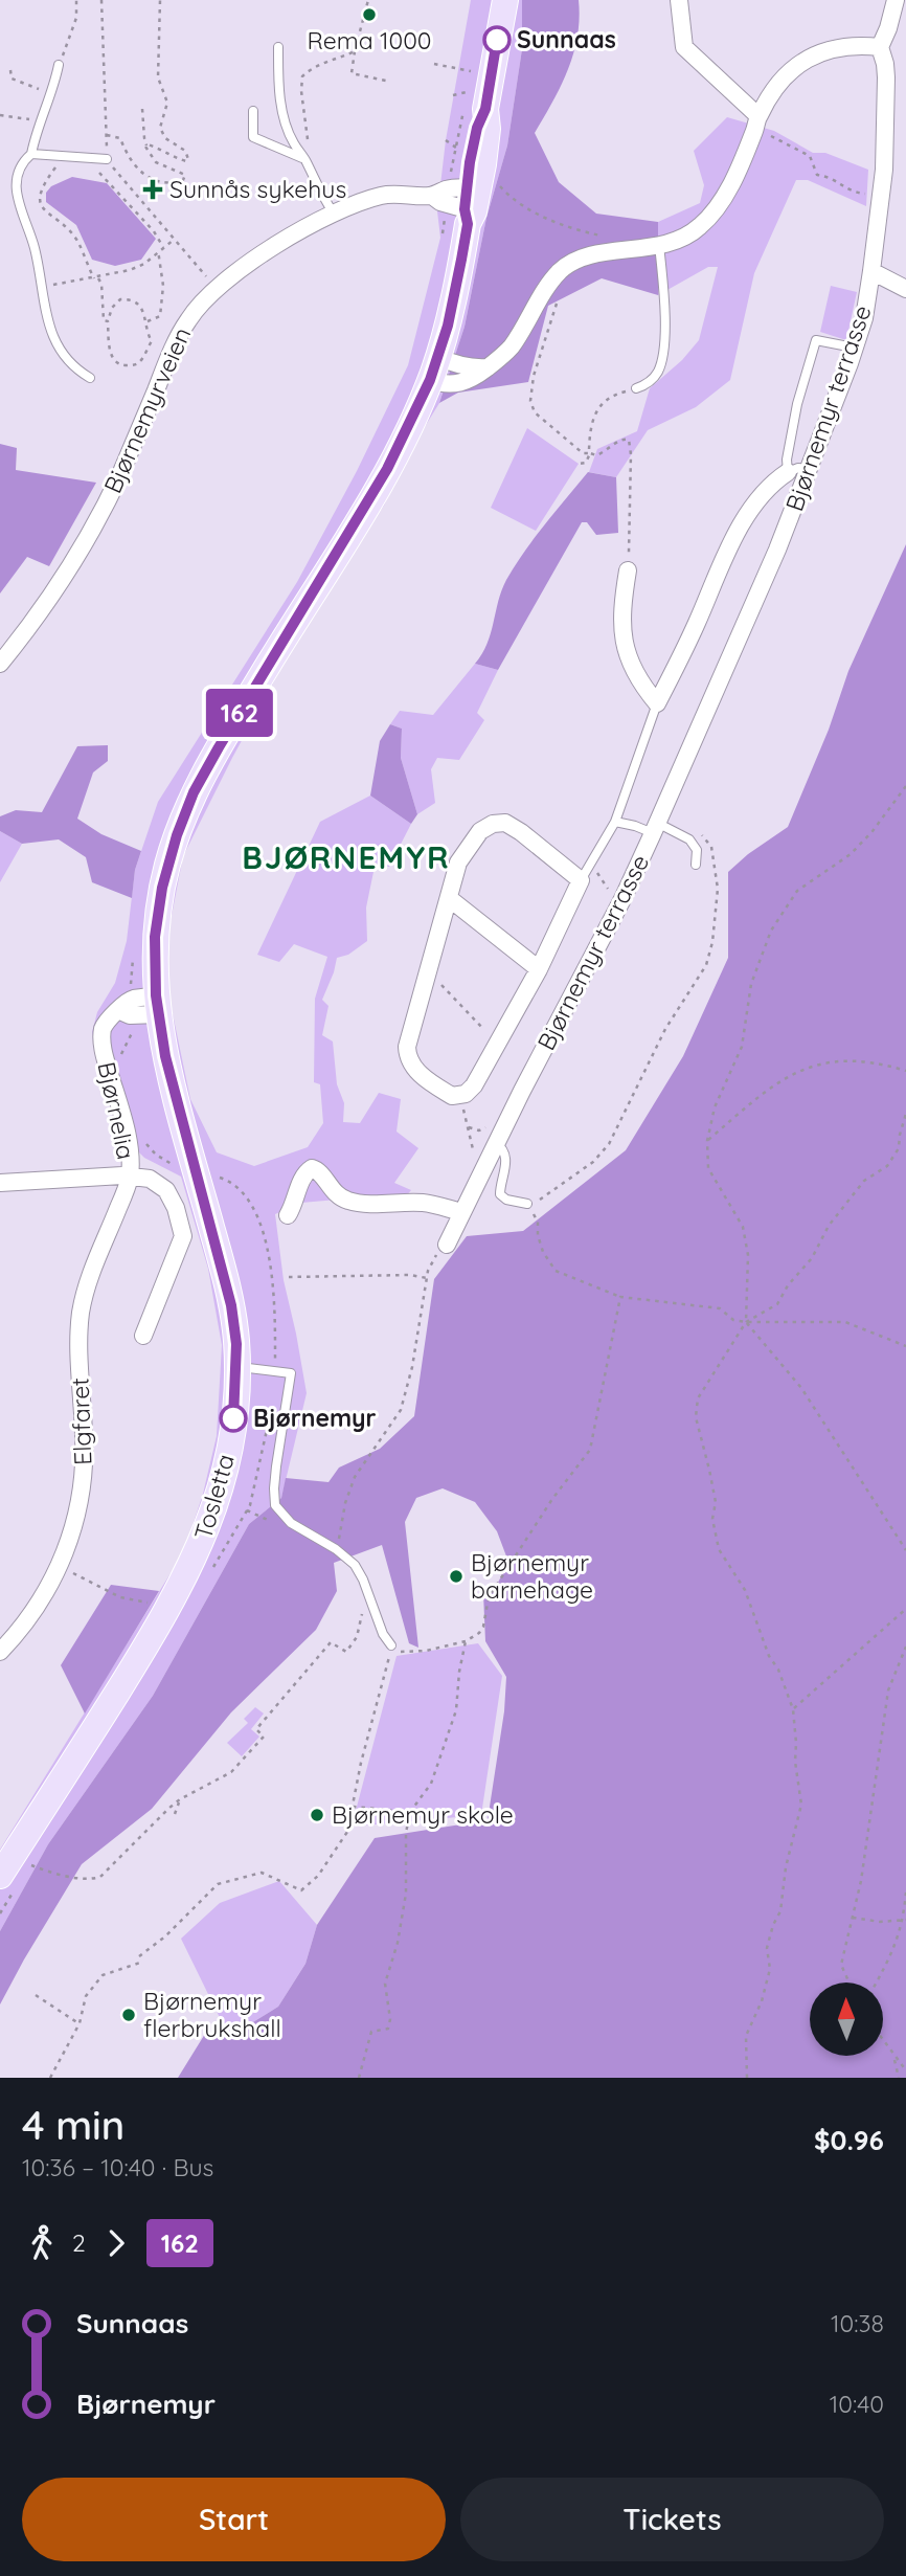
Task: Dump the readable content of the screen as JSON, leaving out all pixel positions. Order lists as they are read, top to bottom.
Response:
{
  "streets": {
    "main road": ["Tosletta"],
    "street": [
      "Bjørnemyr terrasse",
      "Bjørnemyrveien",
      "Bjørnelia",
      "Elgfaret"
    ]
  },
  "crossings": [
    ["Bjørnemyrveien", "Tosletta"],
    ["Bjørnelia", "Elgfaret"],
    ["Bjørnelia", "Tosletta"]
  ],
  "districts": ["BJØRNEMYR"],
  "places": {
    "other": [
      "Rema 1000",
      "Sunnaas",
      "Bjørnemyr",
      "Bjørnemyr barnehage",
      "Bjørnemyr skole",
      "Bjørnemyr flerbrukshall"
    ],
    "health": ["Sunnås sykehus"]
  },
  "lines": ["bus line 162"],
  "north": "top",
  "page": {
    "on_map": "162",
    "heading": ["4 min", "10:36 – 10:40 · Bus", "$0.96"],
    "legs": ["2", "162"],
    "list": [
      {
        "name": "Sunnaas",
        "value": "10:38"
      },
      {
        "name": "Bjørnemyr",
        "value": "10:40"
      }
    ],
    "buttons": ["Start", "Tickets"]
  }
}
